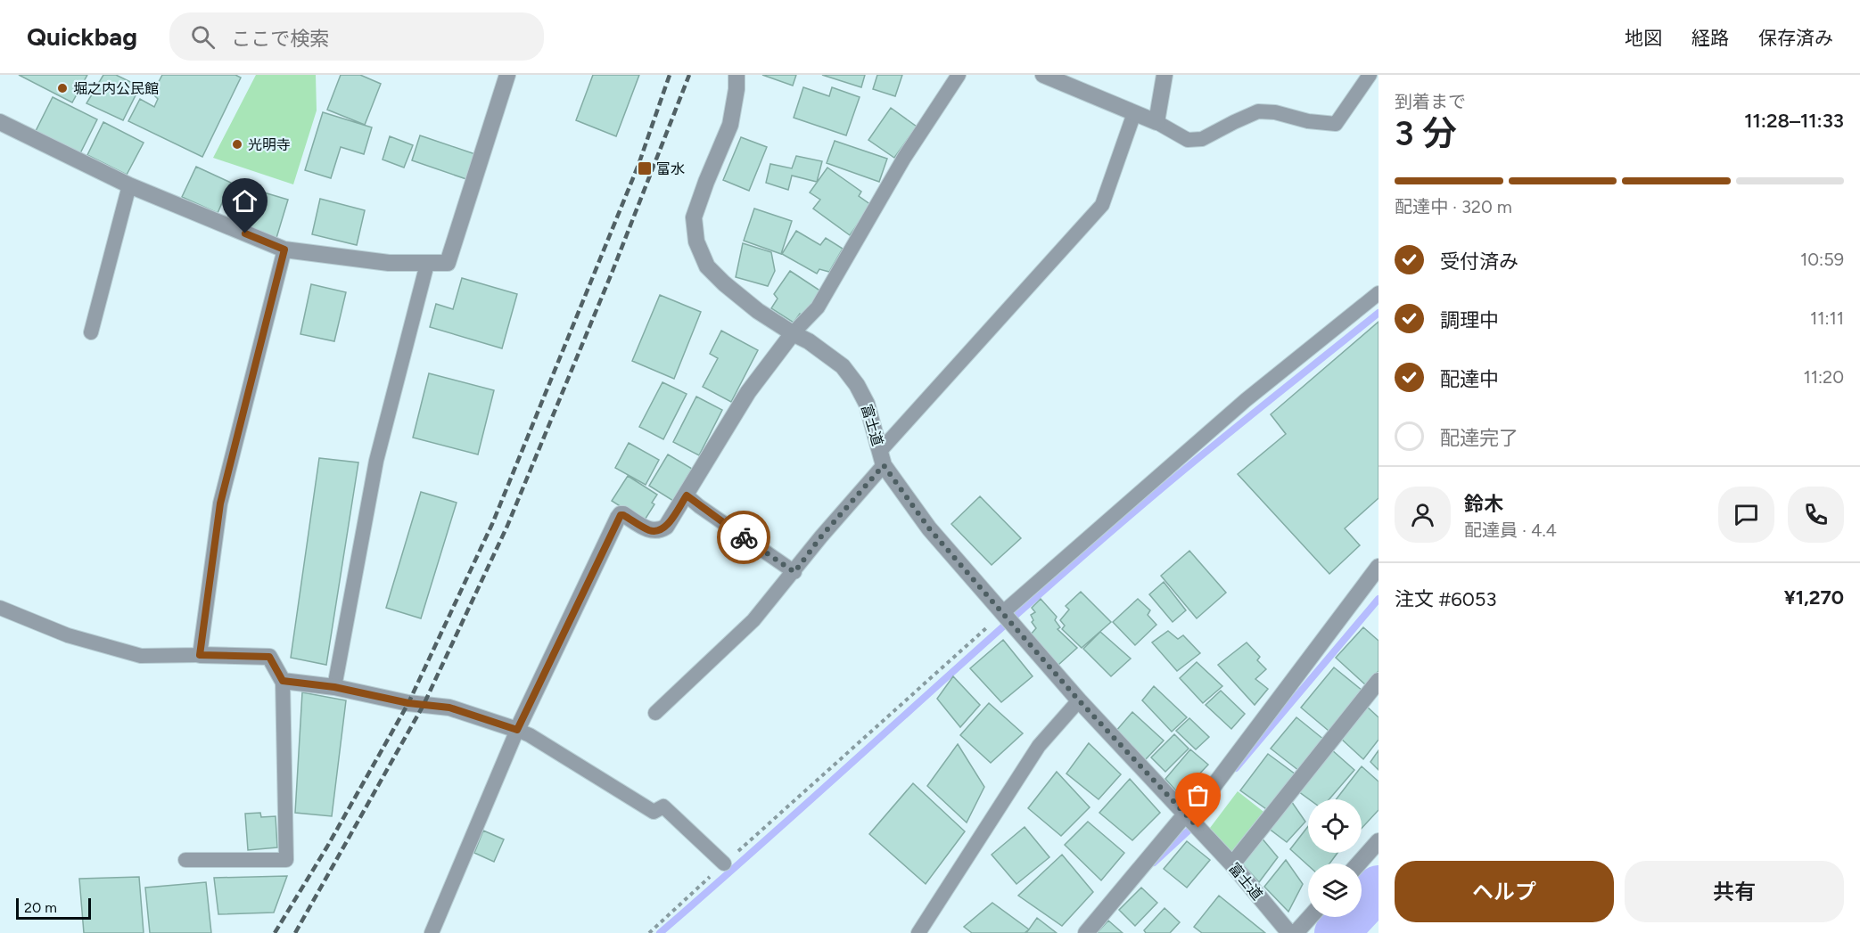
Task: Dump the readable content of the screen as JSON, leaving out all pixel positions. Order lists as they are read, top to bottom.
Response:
{
  "streets": {
    "street": ["富士道"]
  },
  "places": {
    "other": ["堀之内公民館", "光明寺"],
    "transit": ["富水"]
  },
  "scale_bar": "20 m",
  "page": {
    "header": "Quickbag",
    "search": "ここで検索",
    "nav": ["地図", "経路", "保存済み"],
    "heading": ["3 分", "到着まで", "11:28–11:33"],
    "panel": [
      "鈴木",
      "配達員 · 4.4",
      "注文 #6053",
      "¥1,270"
    ],
    "bar": "配達中 · 320 m",
    "list": [
      ["受付済み", "10:59"],
      ["調理中", "11:11"],
      ["配達中", "11:20"],
      "配達完了"
    ],
    "buttons": ["ヘルプ", "共有"],
    "scale": "20 m"
  }
}
